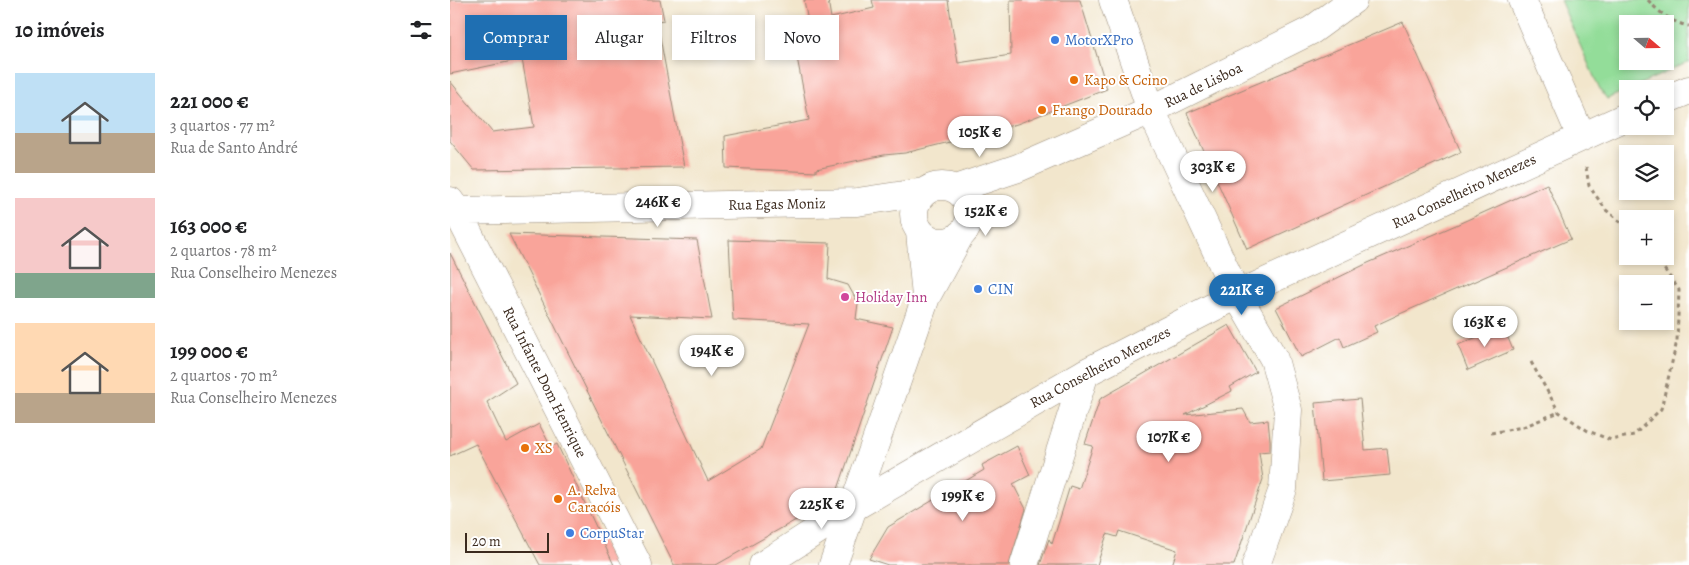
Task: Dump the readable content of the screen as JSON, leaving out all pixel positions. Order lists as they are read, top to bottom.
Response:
{
  "streets": {
    "main road": [
      "Rua de Lisboa",
      "Rua Conselheiro Menezes",
      "Rua Egas Moniz",
      "Rua Infante Dom Henrique"
    ]
  },
  "crossings": [
    ["Rua de Lisboa", "Rua Egas Moniz"],
    ["Rua Egas Moniz", "Rua Infante Dom Henrique"]
  ],
  "places": [
    "MotorXPro",
    "Kapo & Ccino",
    "Frango Dourado",
    "CIN",
    "Holiday Inn",
    "XS",
    "A. Relva Caracóis",
    "CorpuStar"
  ],
  "scale_bar": "20 m",
  "north": "right",
  "page": {
    "heading": "10 imóveis",
    "map_buttons": ["+", "−"],
    "chip": [
      "Comprar",
      "Alugar",
      "Filtros",
      "Novo"
    ],
    "list": [
      {
        "name": "221 000 €",
        "note": "3 quartos · 77 m² · Rua de Santo André"
      },
      {
        "name": "163 000 €",
        "note": "2 quartos · 78 m² · Rua Conselheiro Menezes"
      },
      {
        "name": "199 000 €",
        "note": "2 quartos · 70 m² · Rua Conselheiro Menezes"
      }
    ],
    "price": [
      "105K €",
      "303K €",
      "246K €",
      "152K €",
      "221K €",
      "163K €",
      "194K €",
      "107K €",
      "199K €",
      "225K €"
    ],
    "scale": "20 m"
  }
}
